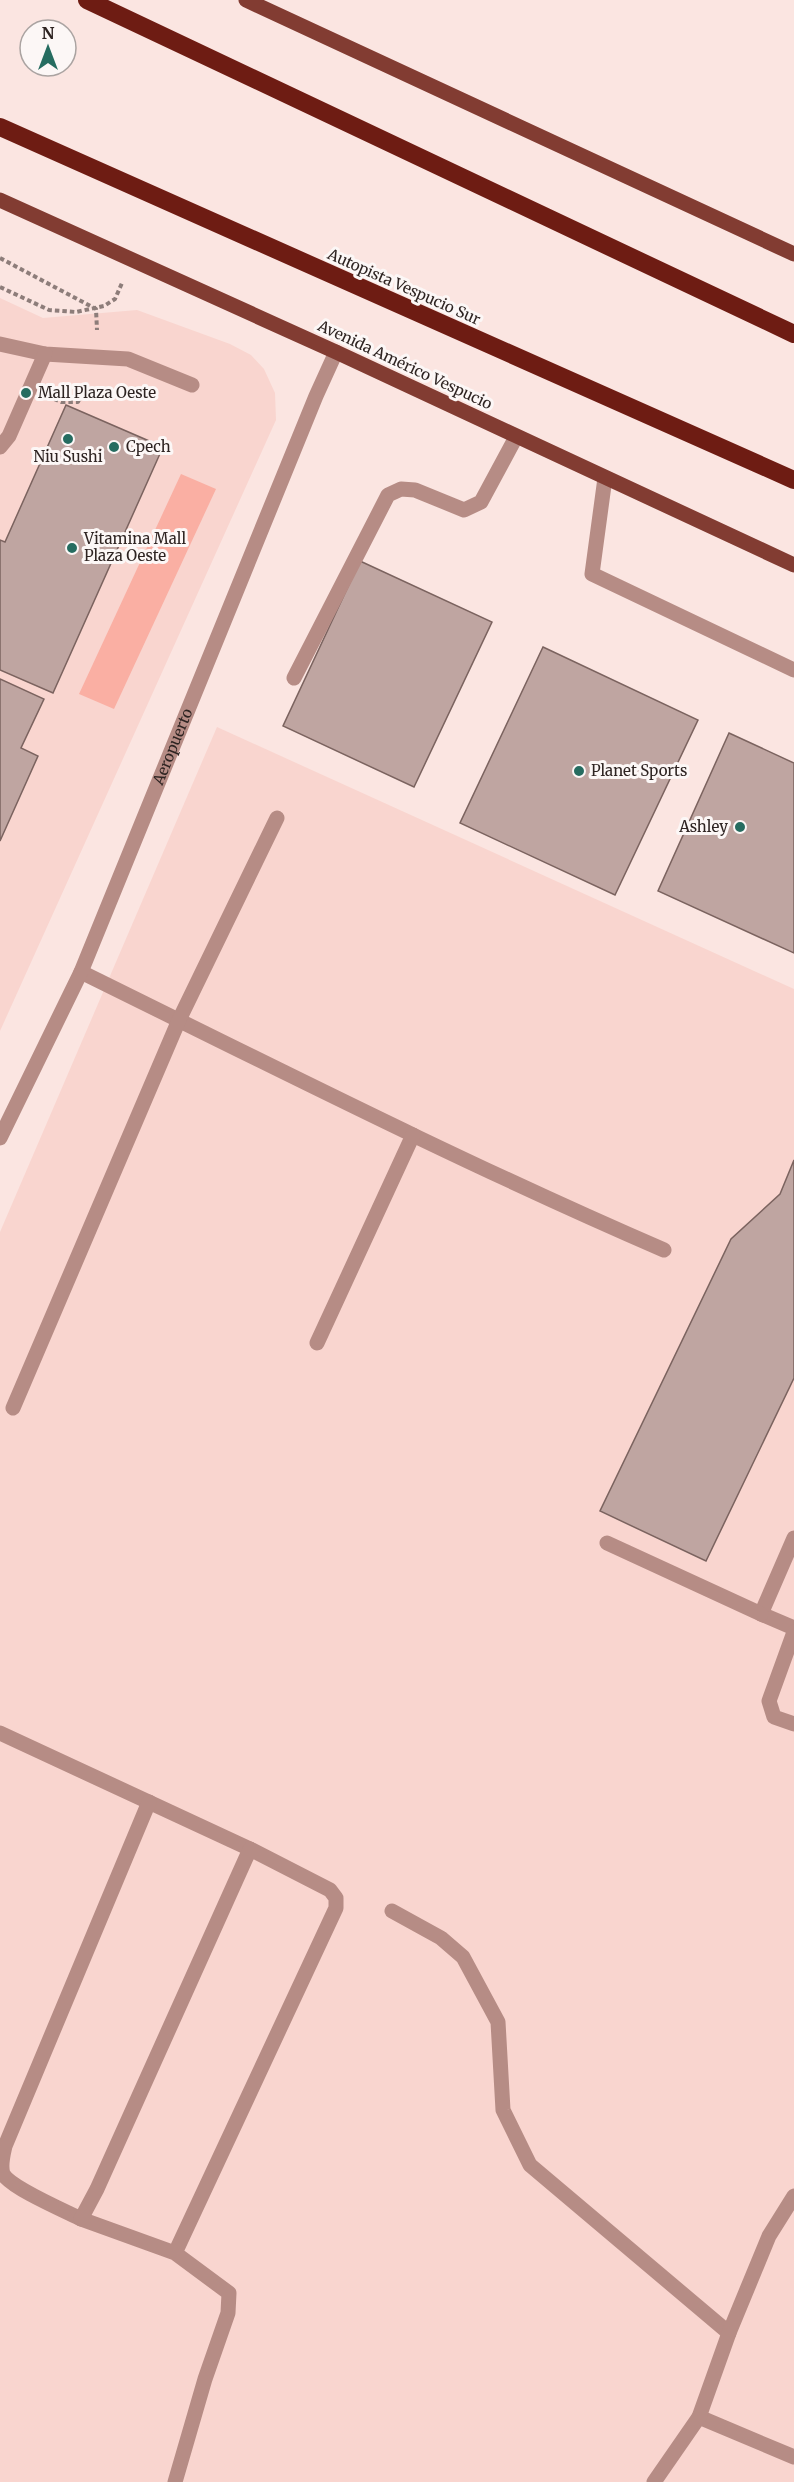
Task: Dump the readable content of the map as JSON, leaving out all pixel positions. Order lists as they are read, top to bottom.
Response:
{
  "streets": {
    "highway": ["Autopista Vespucio Sur"],
    "main road": ["Avenida Américo Vespucio"],
    "street": ["Aeropuerto"]
  },
  "crossings": [
    ["Avenida Américo Vespucio", "Aeropuerto"]
  ],
  "places": [
    "Mall Plaza Oeste",
    "Niu Sushi",
    "Cpech",
    "Vitamina Mall Plaza Oeste",
    "Planet Sports",
    "Ashley"
  ],
  "north": "top"
}
